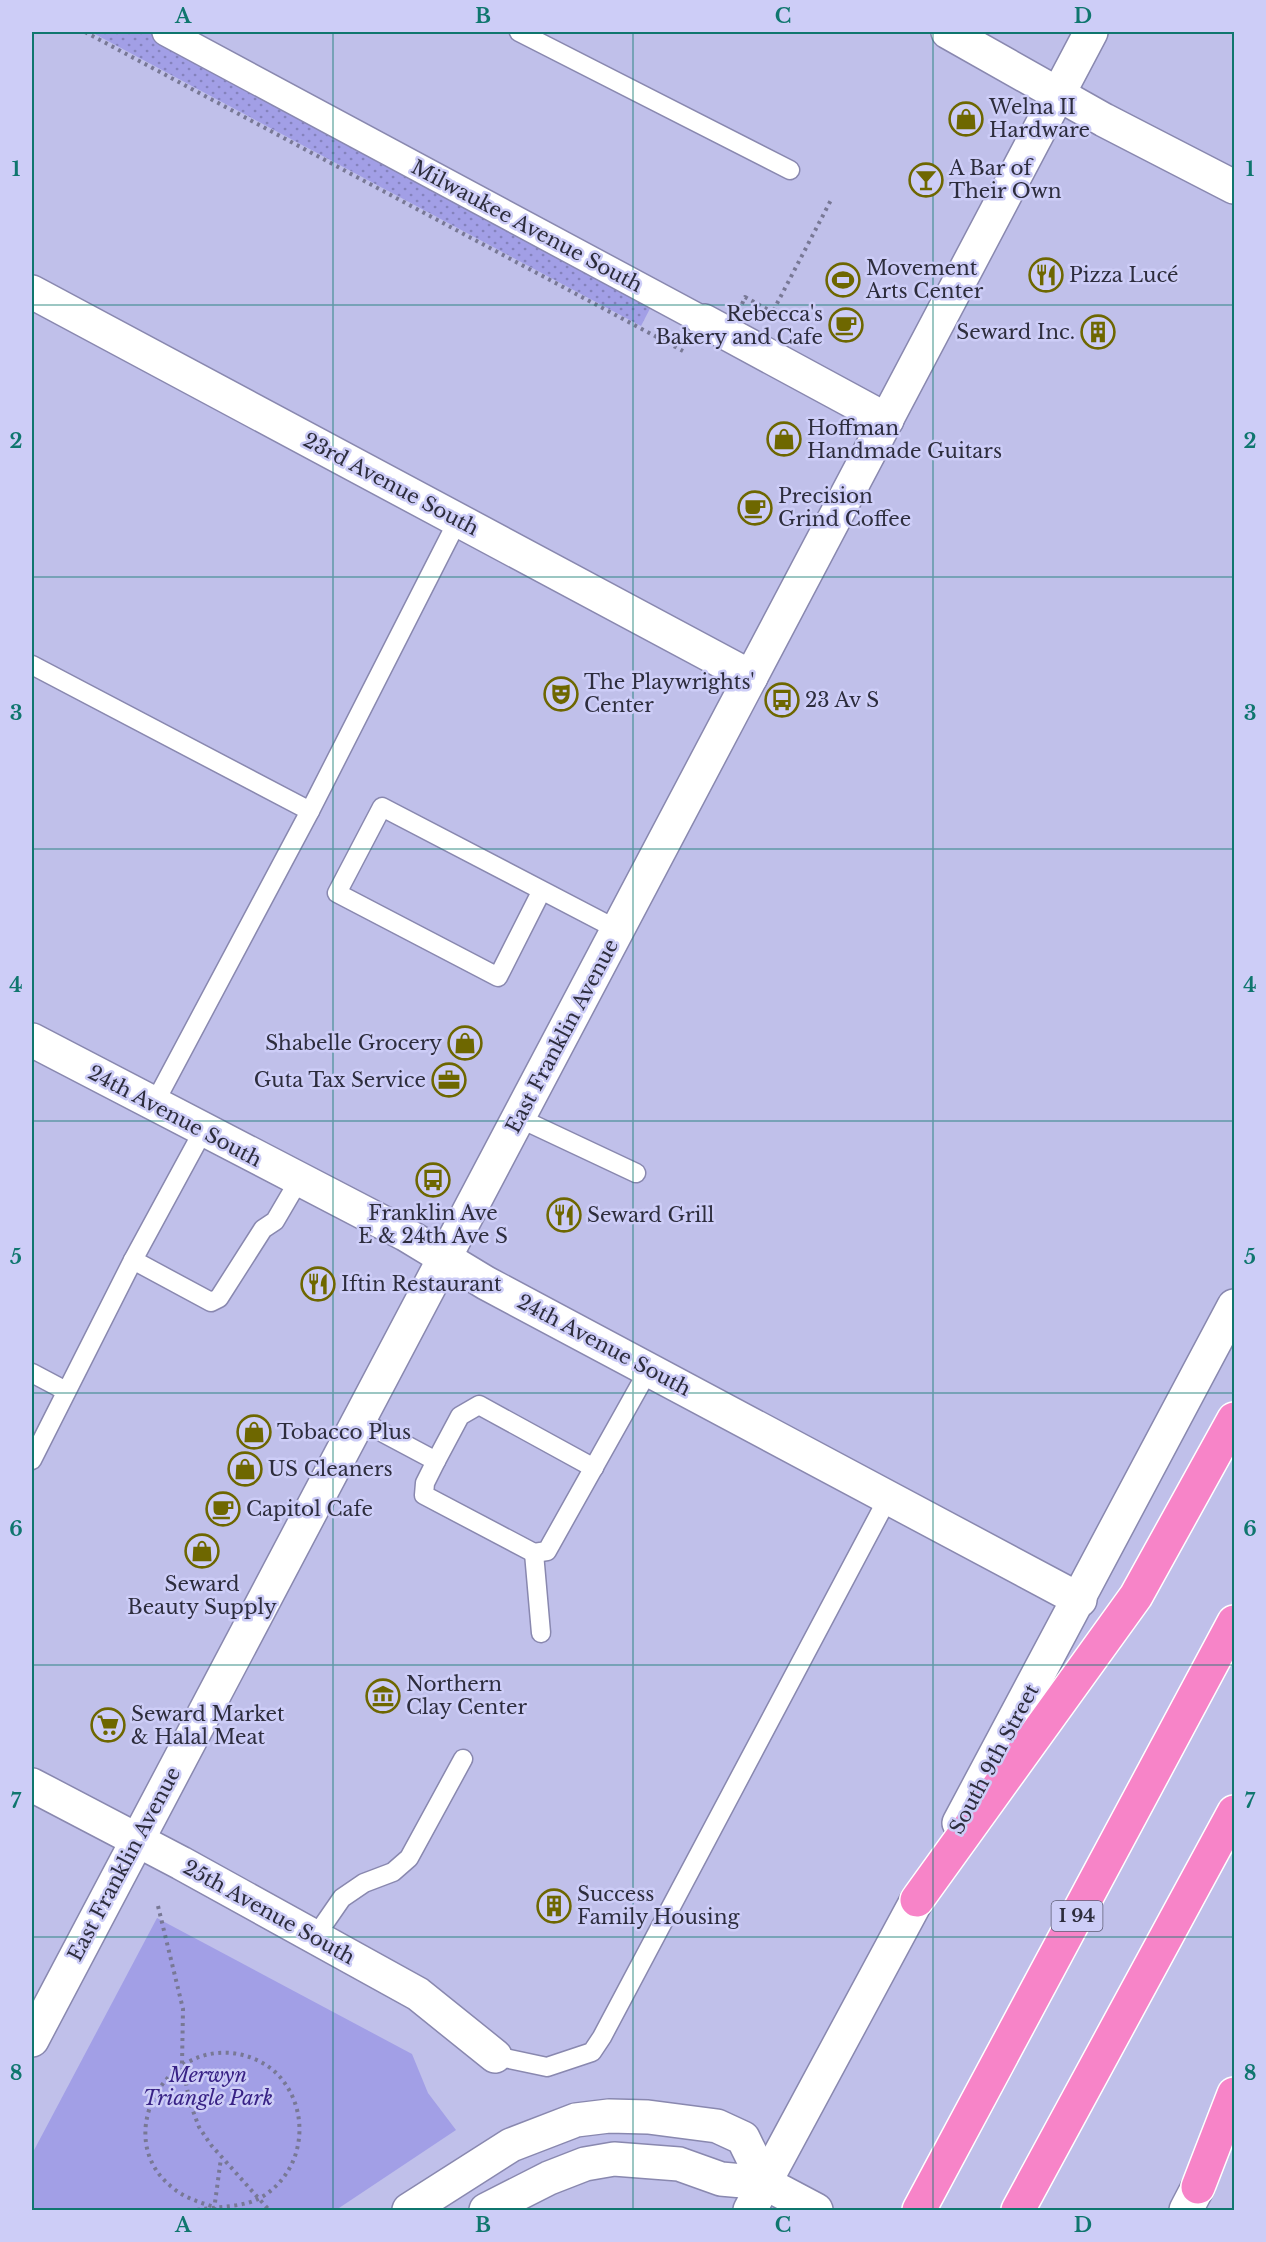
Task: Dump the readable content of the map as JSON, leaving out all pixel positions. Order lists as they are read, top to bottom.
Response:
{
  "streets": {
    "highway": ["I 94"],
    "street": [
      "Milwaukee Avenue South",
      "23rd Avenue South",
      "East Franklin Avenue",
      "24th Avenue South",
      "South 9th Street",
      "25th Avenue South"
    ]
  },
  "crossings": [
    ["Milwaukee Avenue South", "East Franklin Avenue"],
    ["23rd Avenue South", "East Franklin Avenue"],
    ["East Franklin Avenue", "24th Avenue South"],
    ["East Franklin Avenue", "25th Avenue South"],
    ["24th Avenue South", "South 9th Street"]
  ],
  "parks": ["Merwyn Triangle Park"],
  "places": {
    "shop": [
      "Welna II Hardware",
      "Hoffman Handmade Guitars",
      "Shabelle Grocery",
      "Tobacco Plus",
      "US Cleaners",
      "Seward Beauty Supply"
    ],
    "bar": ["A Bar of Their Own"],
    "restaurant": ["Pizza Lucé", "Seward Grill", "Iftin Restaurant"],
    "sports": ["Movement Arts Center"],
    "cafe": ["Rebecca's Bakery and Cafe", "Precision Grind Coffee", "Capitol Cafe"],
    "building": ["Seward Inc.", "Success Family Housing"],
    "theatre": ["The Playwrights' Center"],
    "bus stop": ["23 Av S", "Franklin Ave E & 24th Ave S"],
    "office": ["Guta Tax Service"],
    "museum": ["Northern Clay Center"],
    "supermarket": ["Seward Market & Halal Meat"]
  },
  "grid": {
    "columns": [
      "A",
      "B",
      "C",
      "D"
    ],
    "rows": [
      "1",
      "2",
      "3",
      "4",
      "5",
      "6",
      "7",
      "8"
    ]
  }
}
